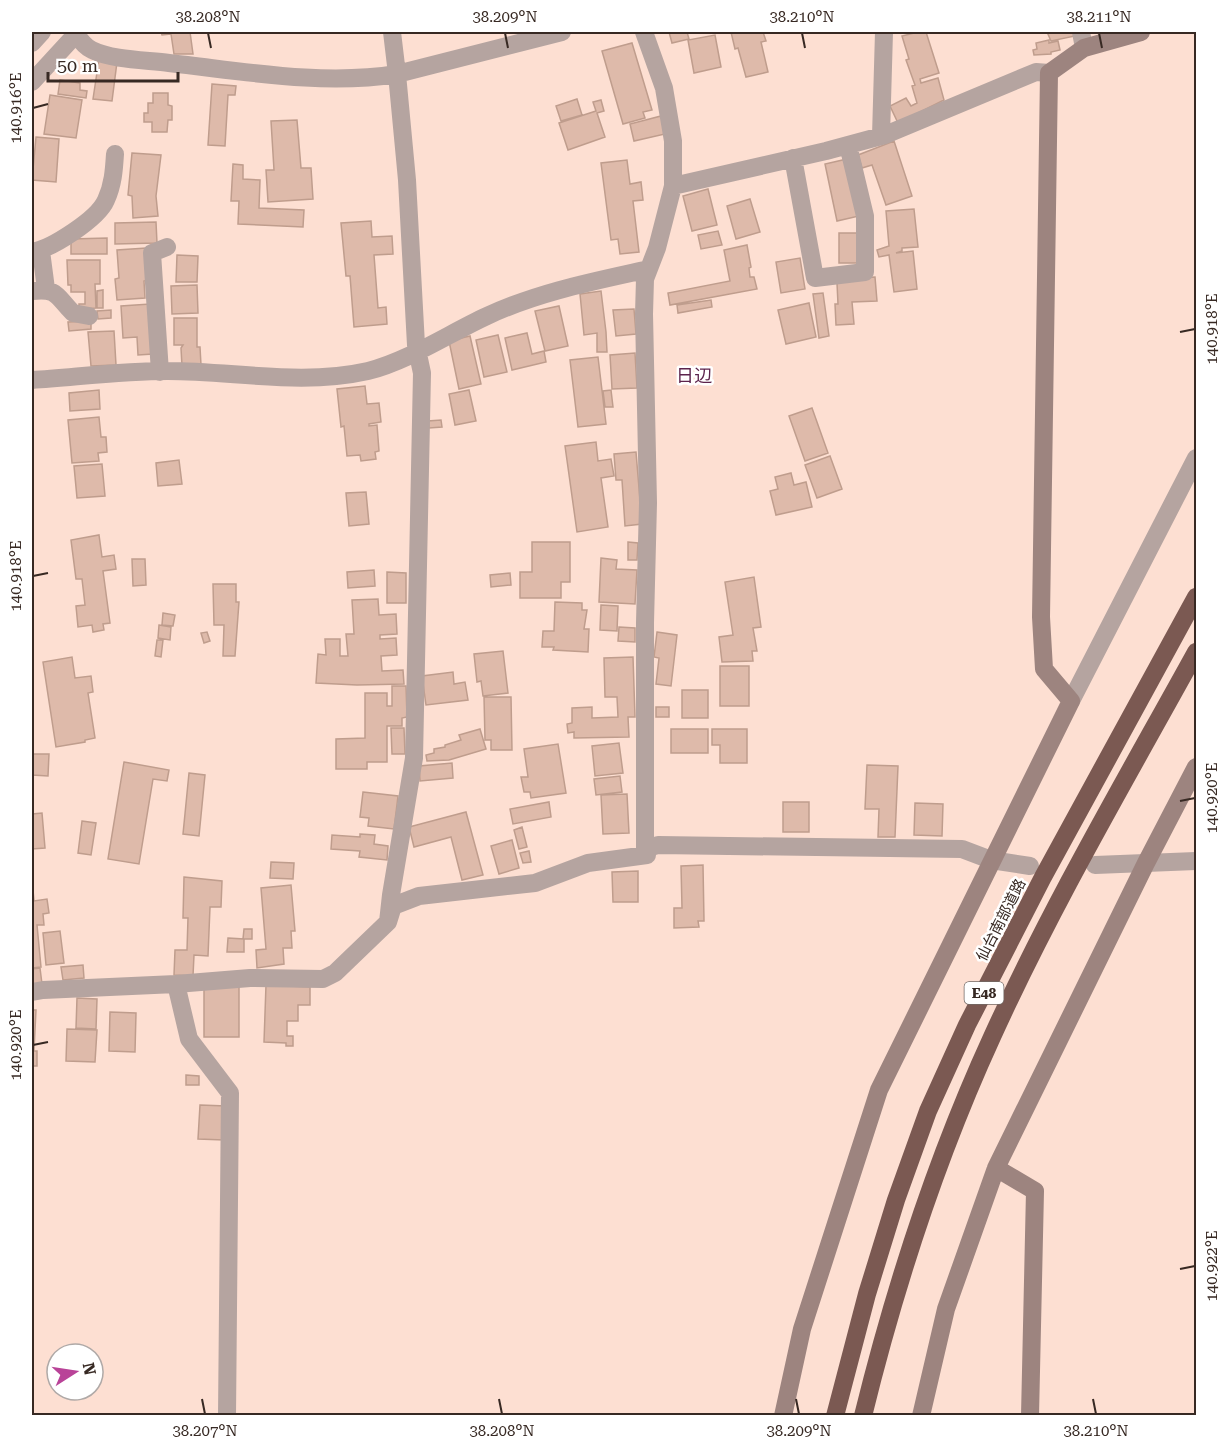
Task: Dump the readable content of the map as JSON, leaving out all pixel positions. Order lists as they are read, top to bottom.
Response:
{
  "streets": {
    "highway": ["仙台南部道路", "E48"]
  },
  "districts": ["日辺"],
  "scale_bar": "50 m",
  "north": "right",
  "coordinates": [
    "38.208°N",
    "38.209°N",
    "38.210°N",
    "38.211°N",
    "140.916°E",
    "140.918°E",
    "140.920°E",
    "140.922°E",
    "38.207°N"
  ]
}
